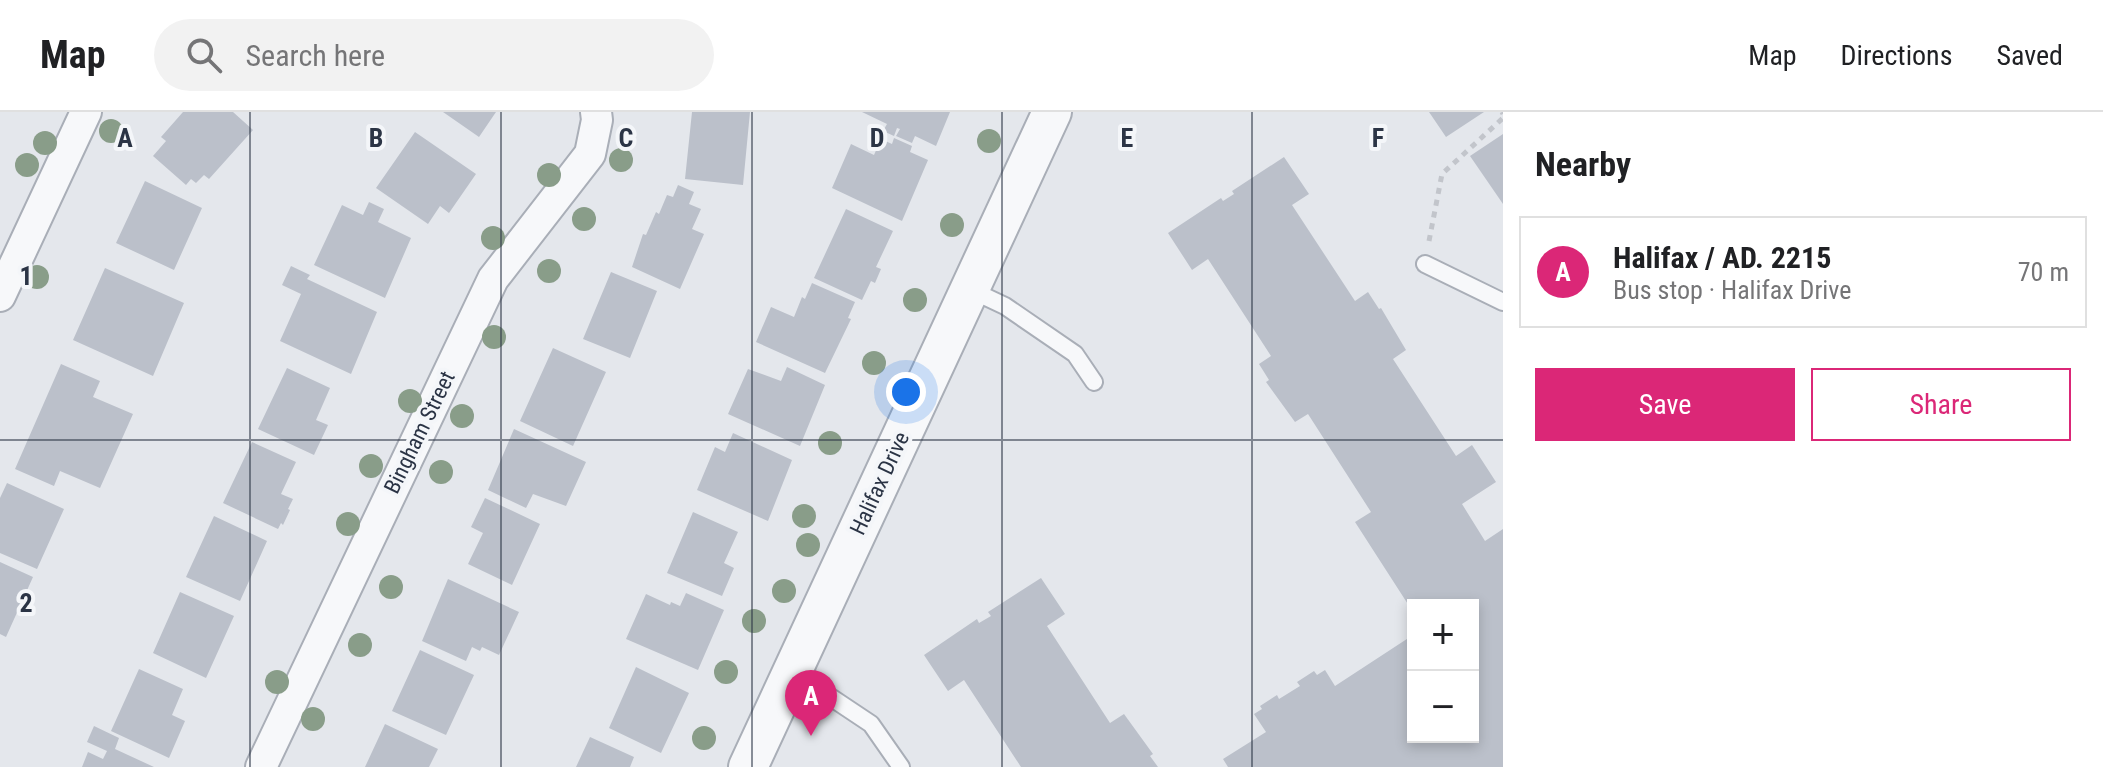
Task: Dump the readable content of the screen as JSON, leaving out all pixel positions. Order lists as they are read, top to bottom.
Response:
{
  "streets": {
    "street": ["Bingham Street", "Halifax Drive"]
  },
  "page": {
    "header": "Map",
    "search": "Search here",
    "nav": ["Map", "Directions", "Saved"],
    "heading": "Nearby",
    "list": [
      {
        "mark": "A",
        "name": "Halifax / AD. 2215",
        "note": "Bus stop · Halifax Drive",
        "value": "70 m"
      }
    ],
    "buttons": ["Save", "Share"],
    "map_buttons": ["+", "−"],
    "pins": "A"
  },
  "grid": {
    "columns": [
      "A",
      "B",
      "C",
      "D",
      "E",
      "F"
    ],
    "rows": ["1", "2"]
  }
}
